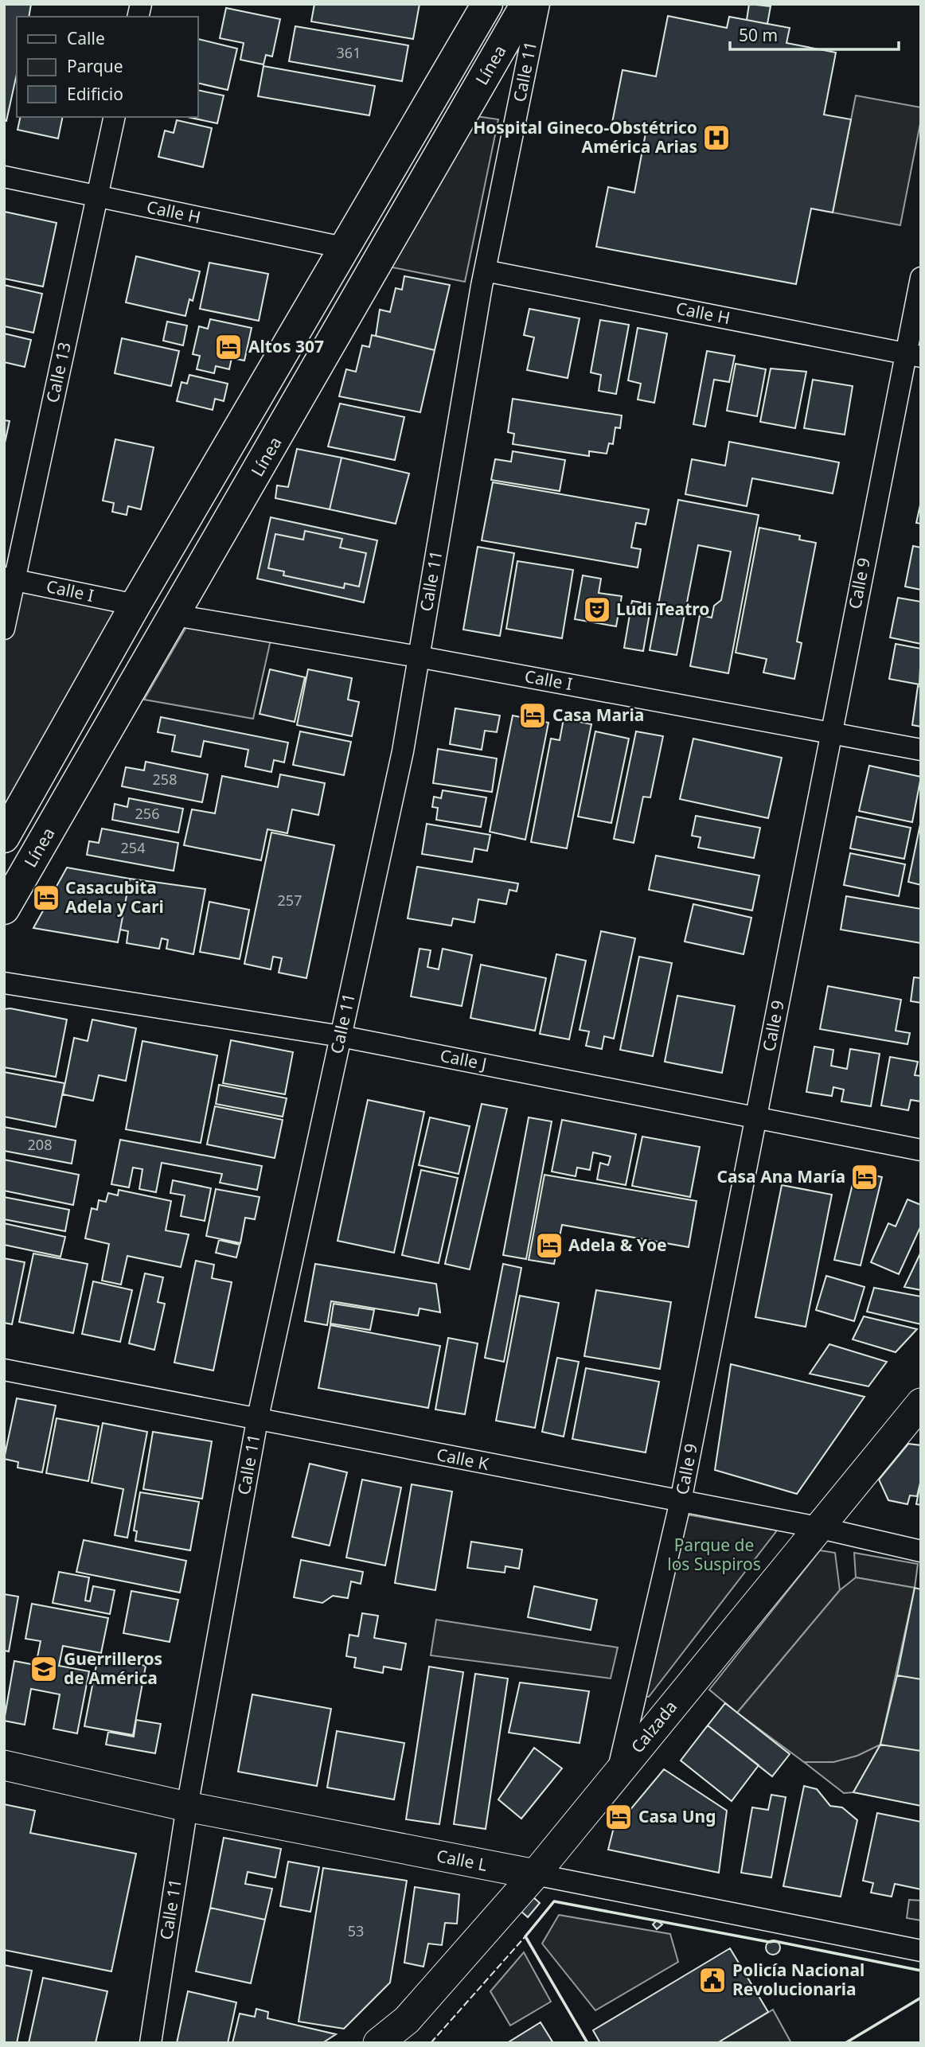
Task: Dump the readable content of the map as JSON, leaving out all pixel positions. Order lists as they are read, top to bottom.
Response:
{
  "streets": {
    "main road": ["Línea", "Calzada", "Calle L"],
    "street": [
      "Calle 11",
      "Calle H",
      "Calle 13",
      "Calle 9",
      "Calle I",
      "Calle J",
      "Calle K"
    ]
  },
  "crossings": [
    ["Línea", "Calle H"],
    ["Línea", "Calle I"],
    ["Calle 11", "Calle H"],
    ["Calle 11", "Calle I"],
    ["Calle 11", "Calle J"],
    ["Calle 11", "Calle K"],
    ["Calle 11", "Calle L"],
    ["Calle H", "Calle 13"],
    ["Calle H", "Calle 9"],
    ["Calle 13", "Calle I"],
    ["Calle 9", "Calle I"],
    ["Calle 9", "Calle J"],
    ["Calle 9", "Calle K"],
    ["Calle 9", "Calzada"],
    ["Calle K", "Calzada"],
    ["Calzada", "Calle L"]
  ],
  "parks": ["Parque de los Suspiros"],
  "places": {
    "hospital": ["Hospital Gineco-Obstétrico América Arias"],
    "hotel": [
      "Altos 307",
      "Casa Maria",
      "Casacubita Adela y Cari",
      "Casa Ana María",
      "Adela & Yoe",
      "Casa Ung"
    ],
    "theatre": ["Ludi Teatro"],
    "school or university": ["Guerrilleros de América"],
    "public building": ["Policía Nacional Revolucionaria"]
  },
  "house_numbers": [
    "361",
    "258",
    "256",
    "254",
    "257",
    "208",
    "53"
  ],
  "legend": ["Calle", "Parque", "Edificio"],
  "scale_bar": "50 m"
}
